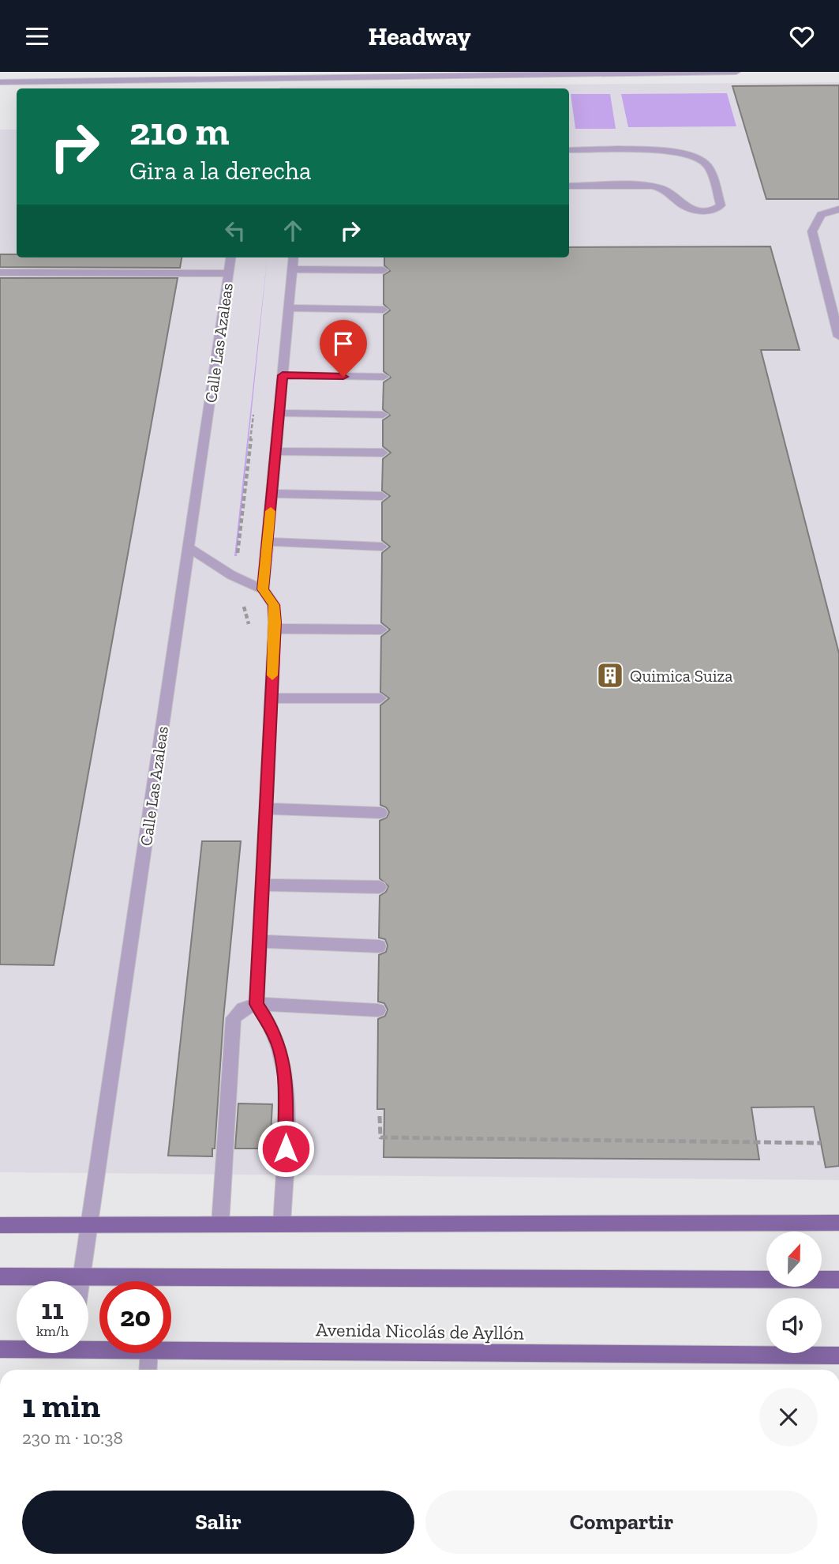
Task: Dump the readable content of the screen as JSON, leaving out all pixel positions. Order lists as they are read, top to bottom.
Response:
{
  "streets": {
    "main road": ["Avenida Nicolás de Ayllón"],
    "street": ["Calle Las Azaleas"]
  },
  "places": {
    "building": ["Quimica Suiza"]
  },
  "north": "top",
  "page": {
    "header": "Headway",
    "turn": ["210 m", "Gira a la derecha"],
    "speed": "11 km/h",
    "limit": "20",
    "heading": ["1 min", "230 m · 10:38"],
    "buttons": ["Salir", "Compartir"]
  }
}
